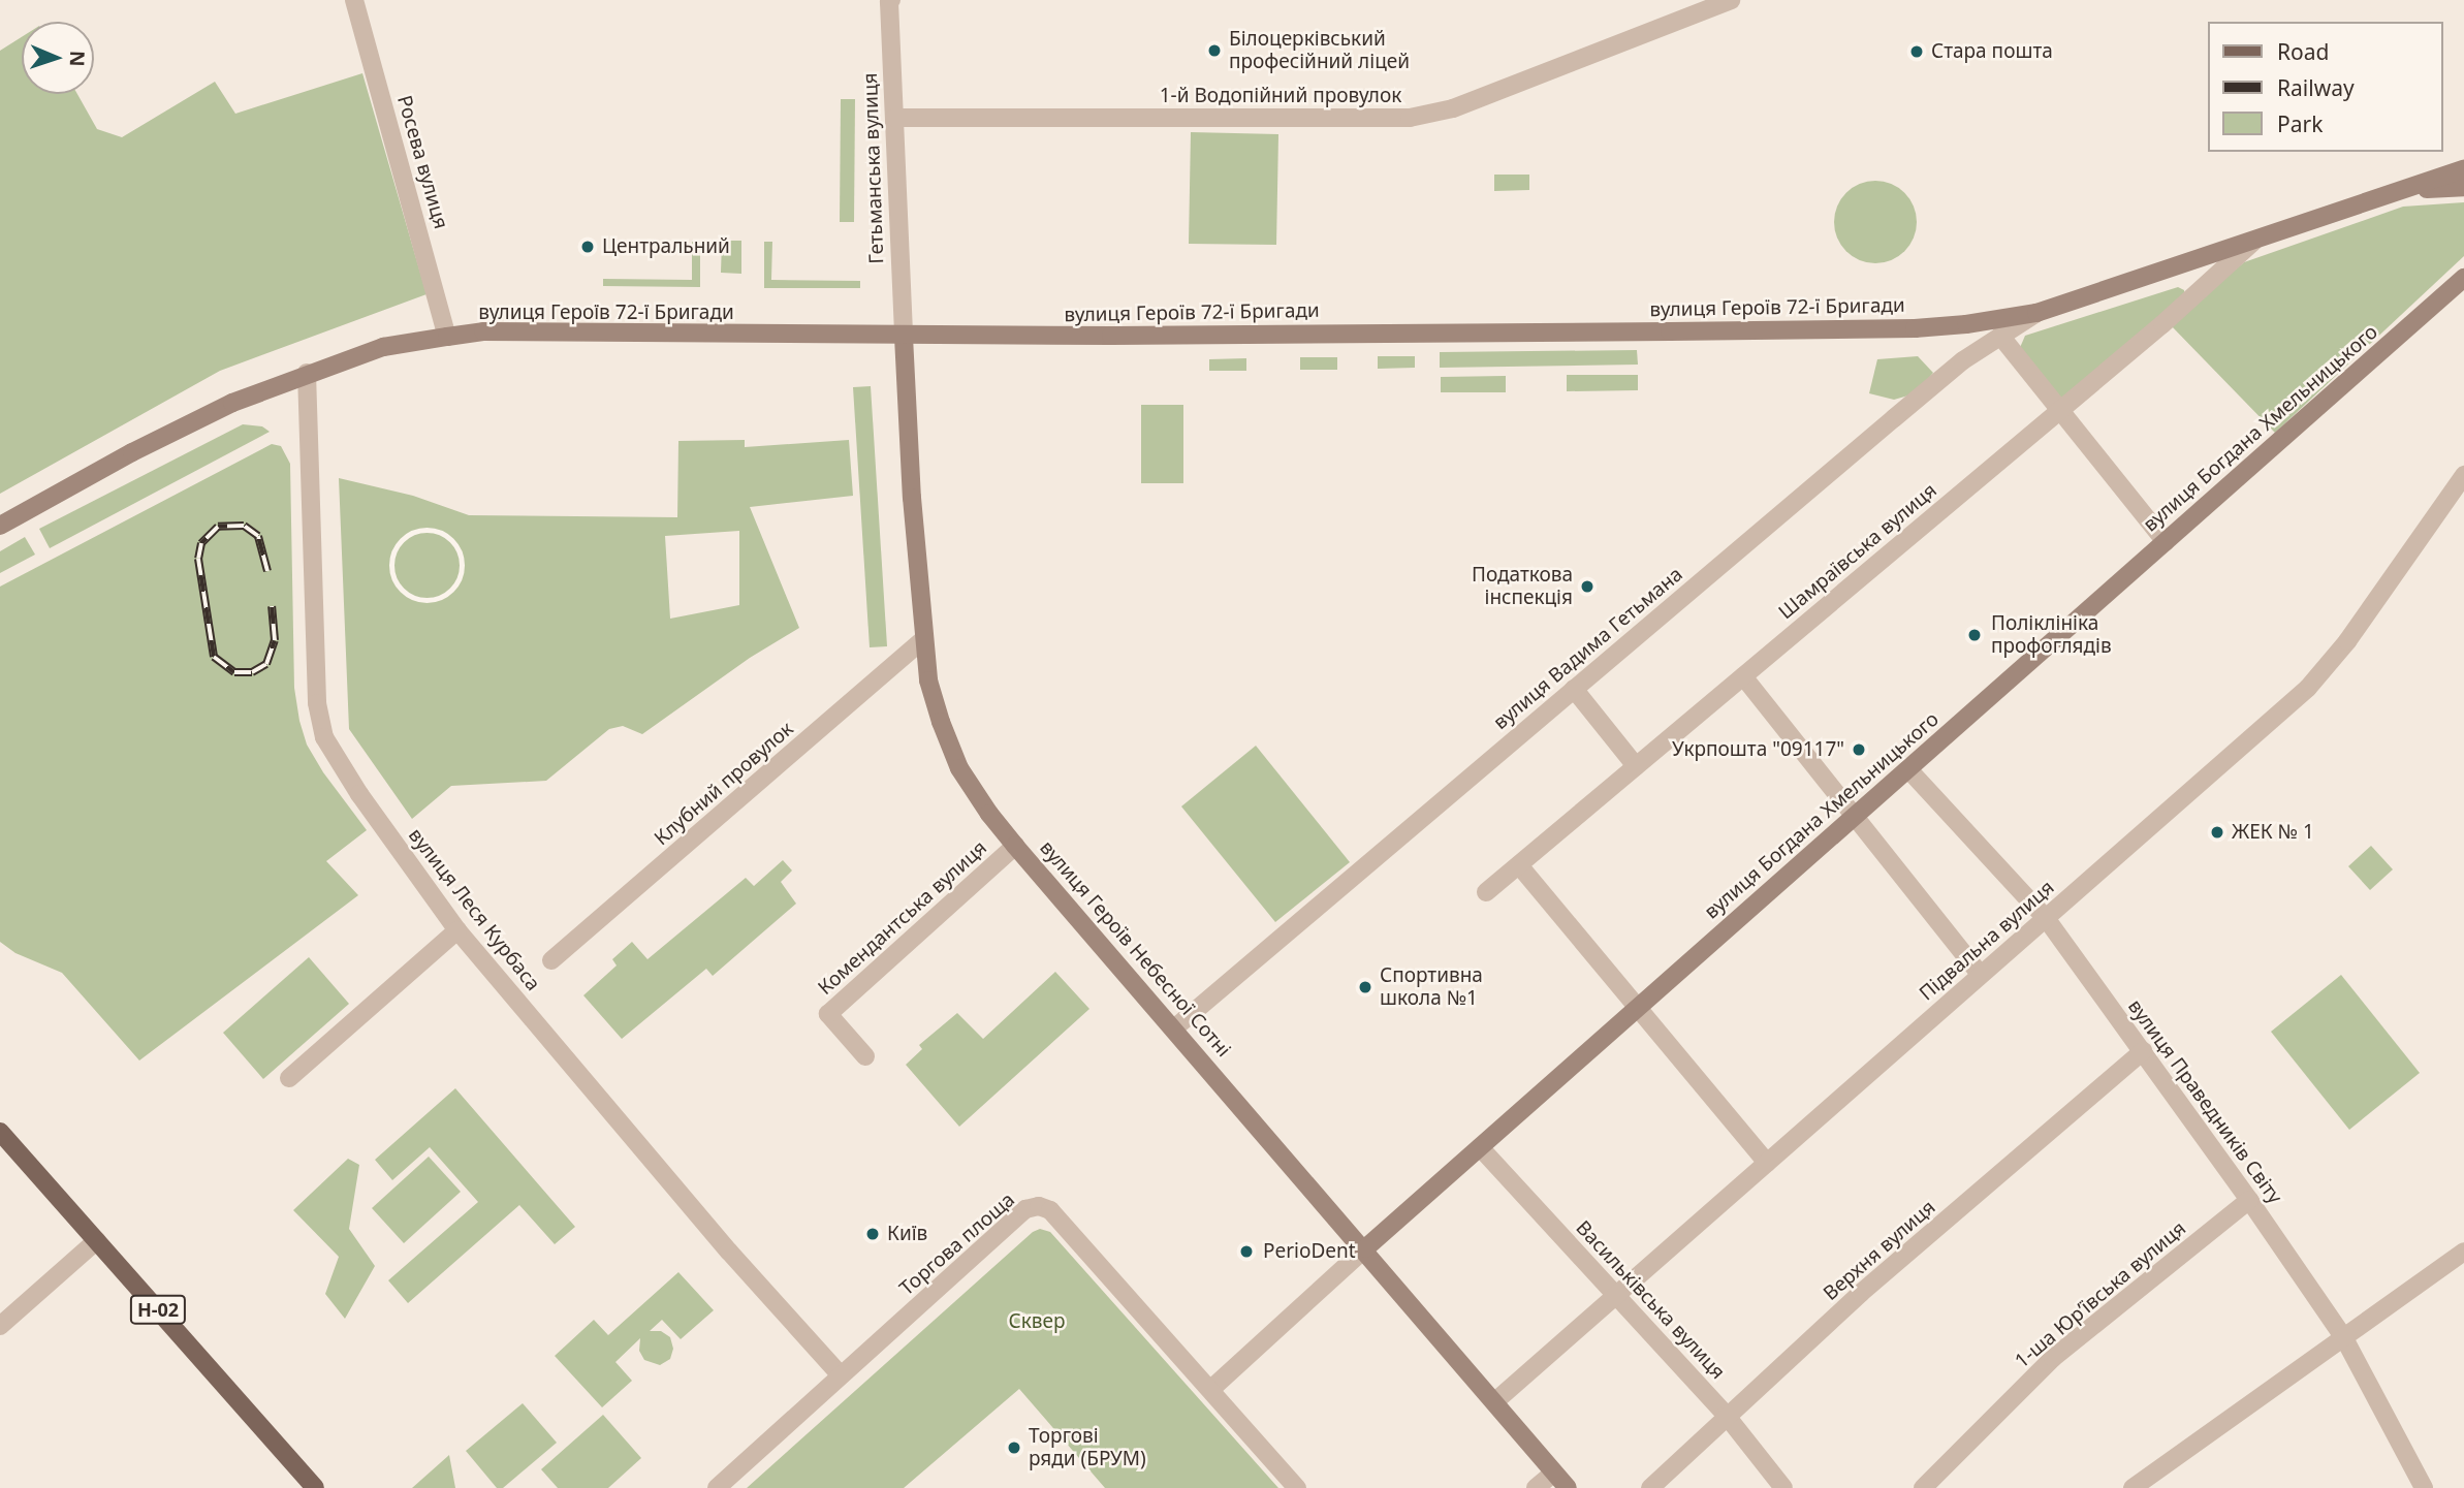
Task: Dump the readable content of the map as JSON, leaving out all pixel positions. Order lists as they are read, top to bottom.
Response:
{
  "streets": {
    "main road": ["Н-02"],
    "street": [
      "1-й Водопійний провулок",
      "Росева вулиця",
      "Гетьманська вулиця",
      "вулиця Героїв 72-ї Бригади",
      "вулиця Богдана Хмельницького",
      "Шамраївська вулиця",
      "вулиця Вадима Гетьмана",
      "Клубний провулок",
      "вулиця Леся Курбаса",
      "Комендантська вулиця",
      "Підвальна вулиця",
      "вулиця Героїв Небесної Сотні",
      "вулиця Праведників Світу",
      "Торгова площа",
      "Верхня вулиця",
      "1-ша Юрʼївська вулиця",
      "Васильківська вулиця"
    ]
  },
  "crossings": [
    ["1-й Водопійний провулок", "Гетьманська вулиця"],
    ["Росева вулиця", "вулиця Героїв 72-ї Бригади"],
    ["Гетьманська вулиця", "вулиця Героїв 72-ї Бригади"],
    ["Гетьманська вулиця", "вулиця Героїв Небесної Сотні"],
    ["вулиця Героїв 72-ї Бригади", "Шамраївська вулиця"],
    ["вулиця Героїв 72-ї Бригади", "вулиця Вадима Гетьмана"],
    ["вулиця Героїв 72-ї Бригади", "вулиця Леся Курбаса"],
    ["вулиця Героїв 72-ї Бригади", "вулиця Героїв Небесної Сотні"],
    ["вулиця Богдана Хмельницького", "вулиця Героїв Небесної Сотні"],
    ["вулиця Богдана Хмельницького", "вулиця Праведників Світу"],
    ["вулиця Богдана Хмельницького", "Торгова площа"],
    ["вулиця Богдана Хмельницького", "Васильківська вулиця"],
    ["вулиця Вадима Гетьмана", "вулиця Героїв Небесної Сотні"],
    ["Клубний провулок", "вулиця Героїв Небесної Сотні"],
    ["вулиця Леся Курбаса", "Торгова площа"],
    ["Комендантська вулиця", "вулиця Героїв Небесної Сотні"],
    ["Підвальна вулиця", "вулиця Героїв Небесної Сотні"],
    ["Підвальна вулиця", "вулиця Праведників Світу"],
    ["Підвальна вулиця", "Васильківська вулиця"],
    ["вулиця Праведників Світу", "Верхня вулиця"],
    ["вулиця Праведників Світу", "1-ша Юрʼївська вулиця"],
    ["Верхня вулиця", "Васильківська вулиця"]
  ],
  "parks": ["Сквер"],
  "places": [
    "Білоцерківський професійний ліцей",
    "Стара пошта",
    "Центральний",
    "Податкова інспекція",
    "Поліклініка профоглядів",
    "Укрпошта \"09117\"",
    "ЖЕК № 1",
    "Спортивна школа №1",
    "Київ",
    "PerioDent",
    "Торгові ряди (БРУМ)"
  ],
  "legend": ["Road", "Railway", "Park"],
  "north": "right"
}
